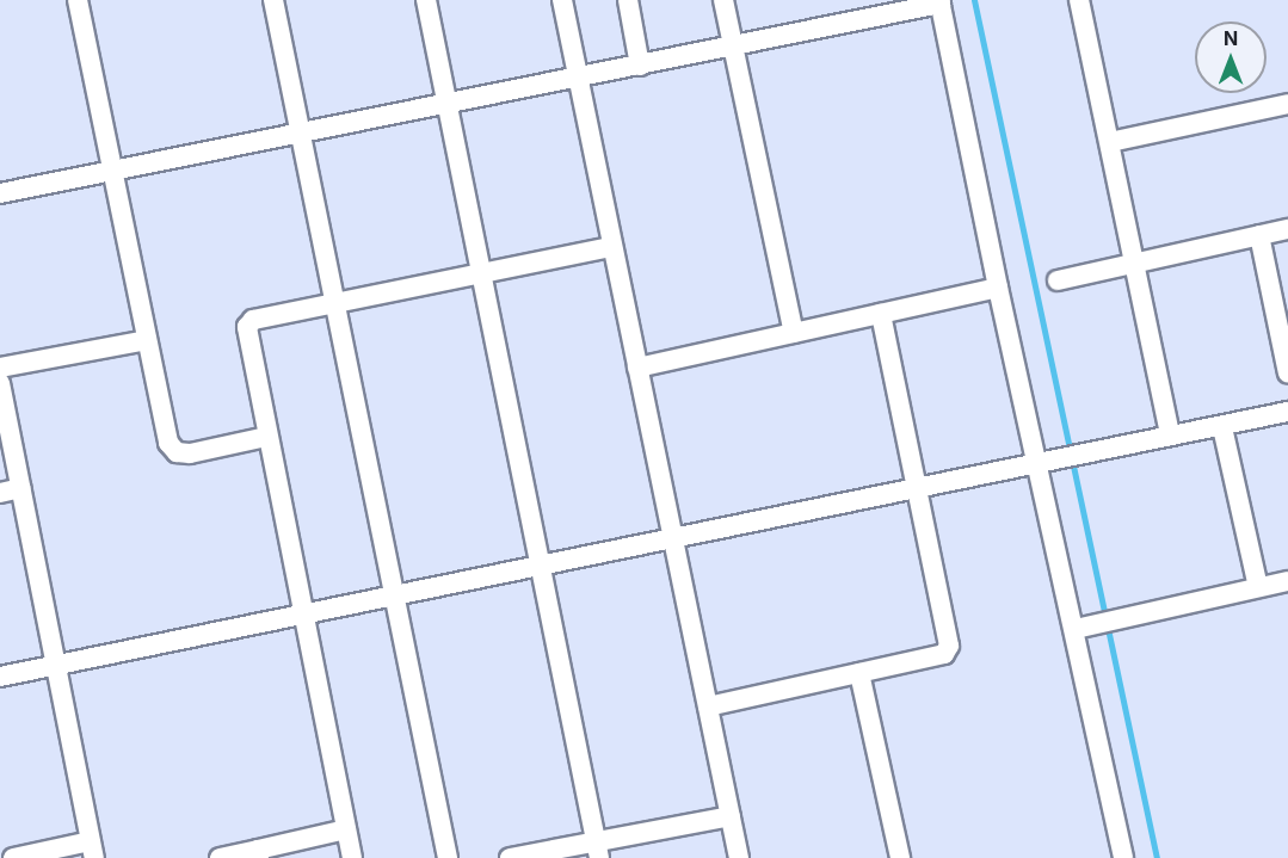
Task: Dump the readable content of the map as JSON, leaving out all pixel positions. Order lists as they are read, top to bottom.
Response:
{
  "north": "top"
}
